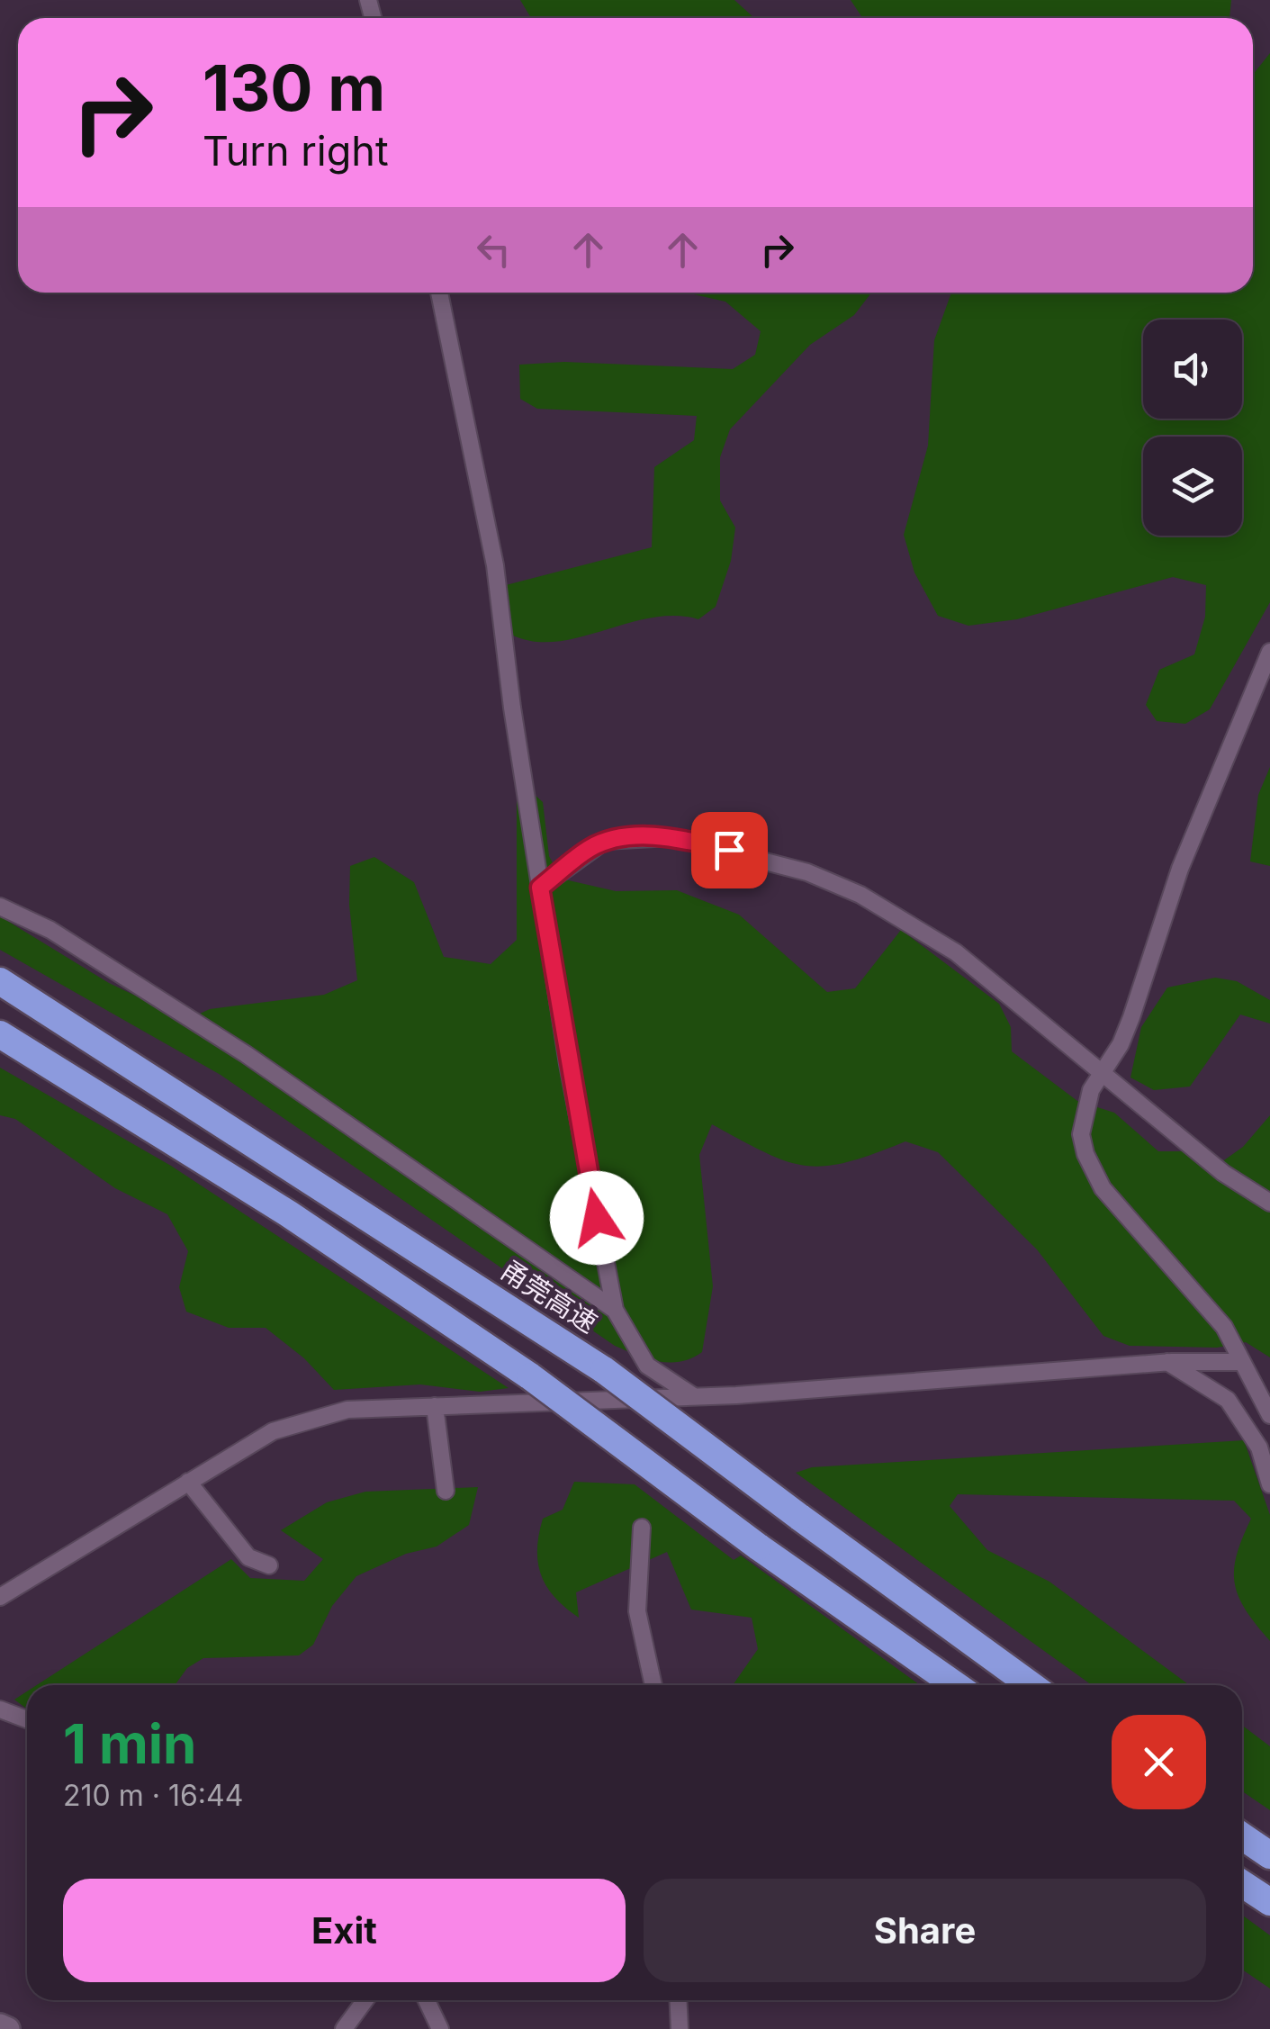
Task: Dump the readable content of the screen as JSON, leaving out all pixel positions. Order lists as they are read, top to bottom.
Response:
{
  "streets": {
    "highway": ["甬莞高速"]
  },
  "page": {
    "turn": ["130 m", "Turn right"],
    "heading": ["1 min", "210 m · 16:44"],
    "buttons": ["Exit", "Share"]
  }
}
